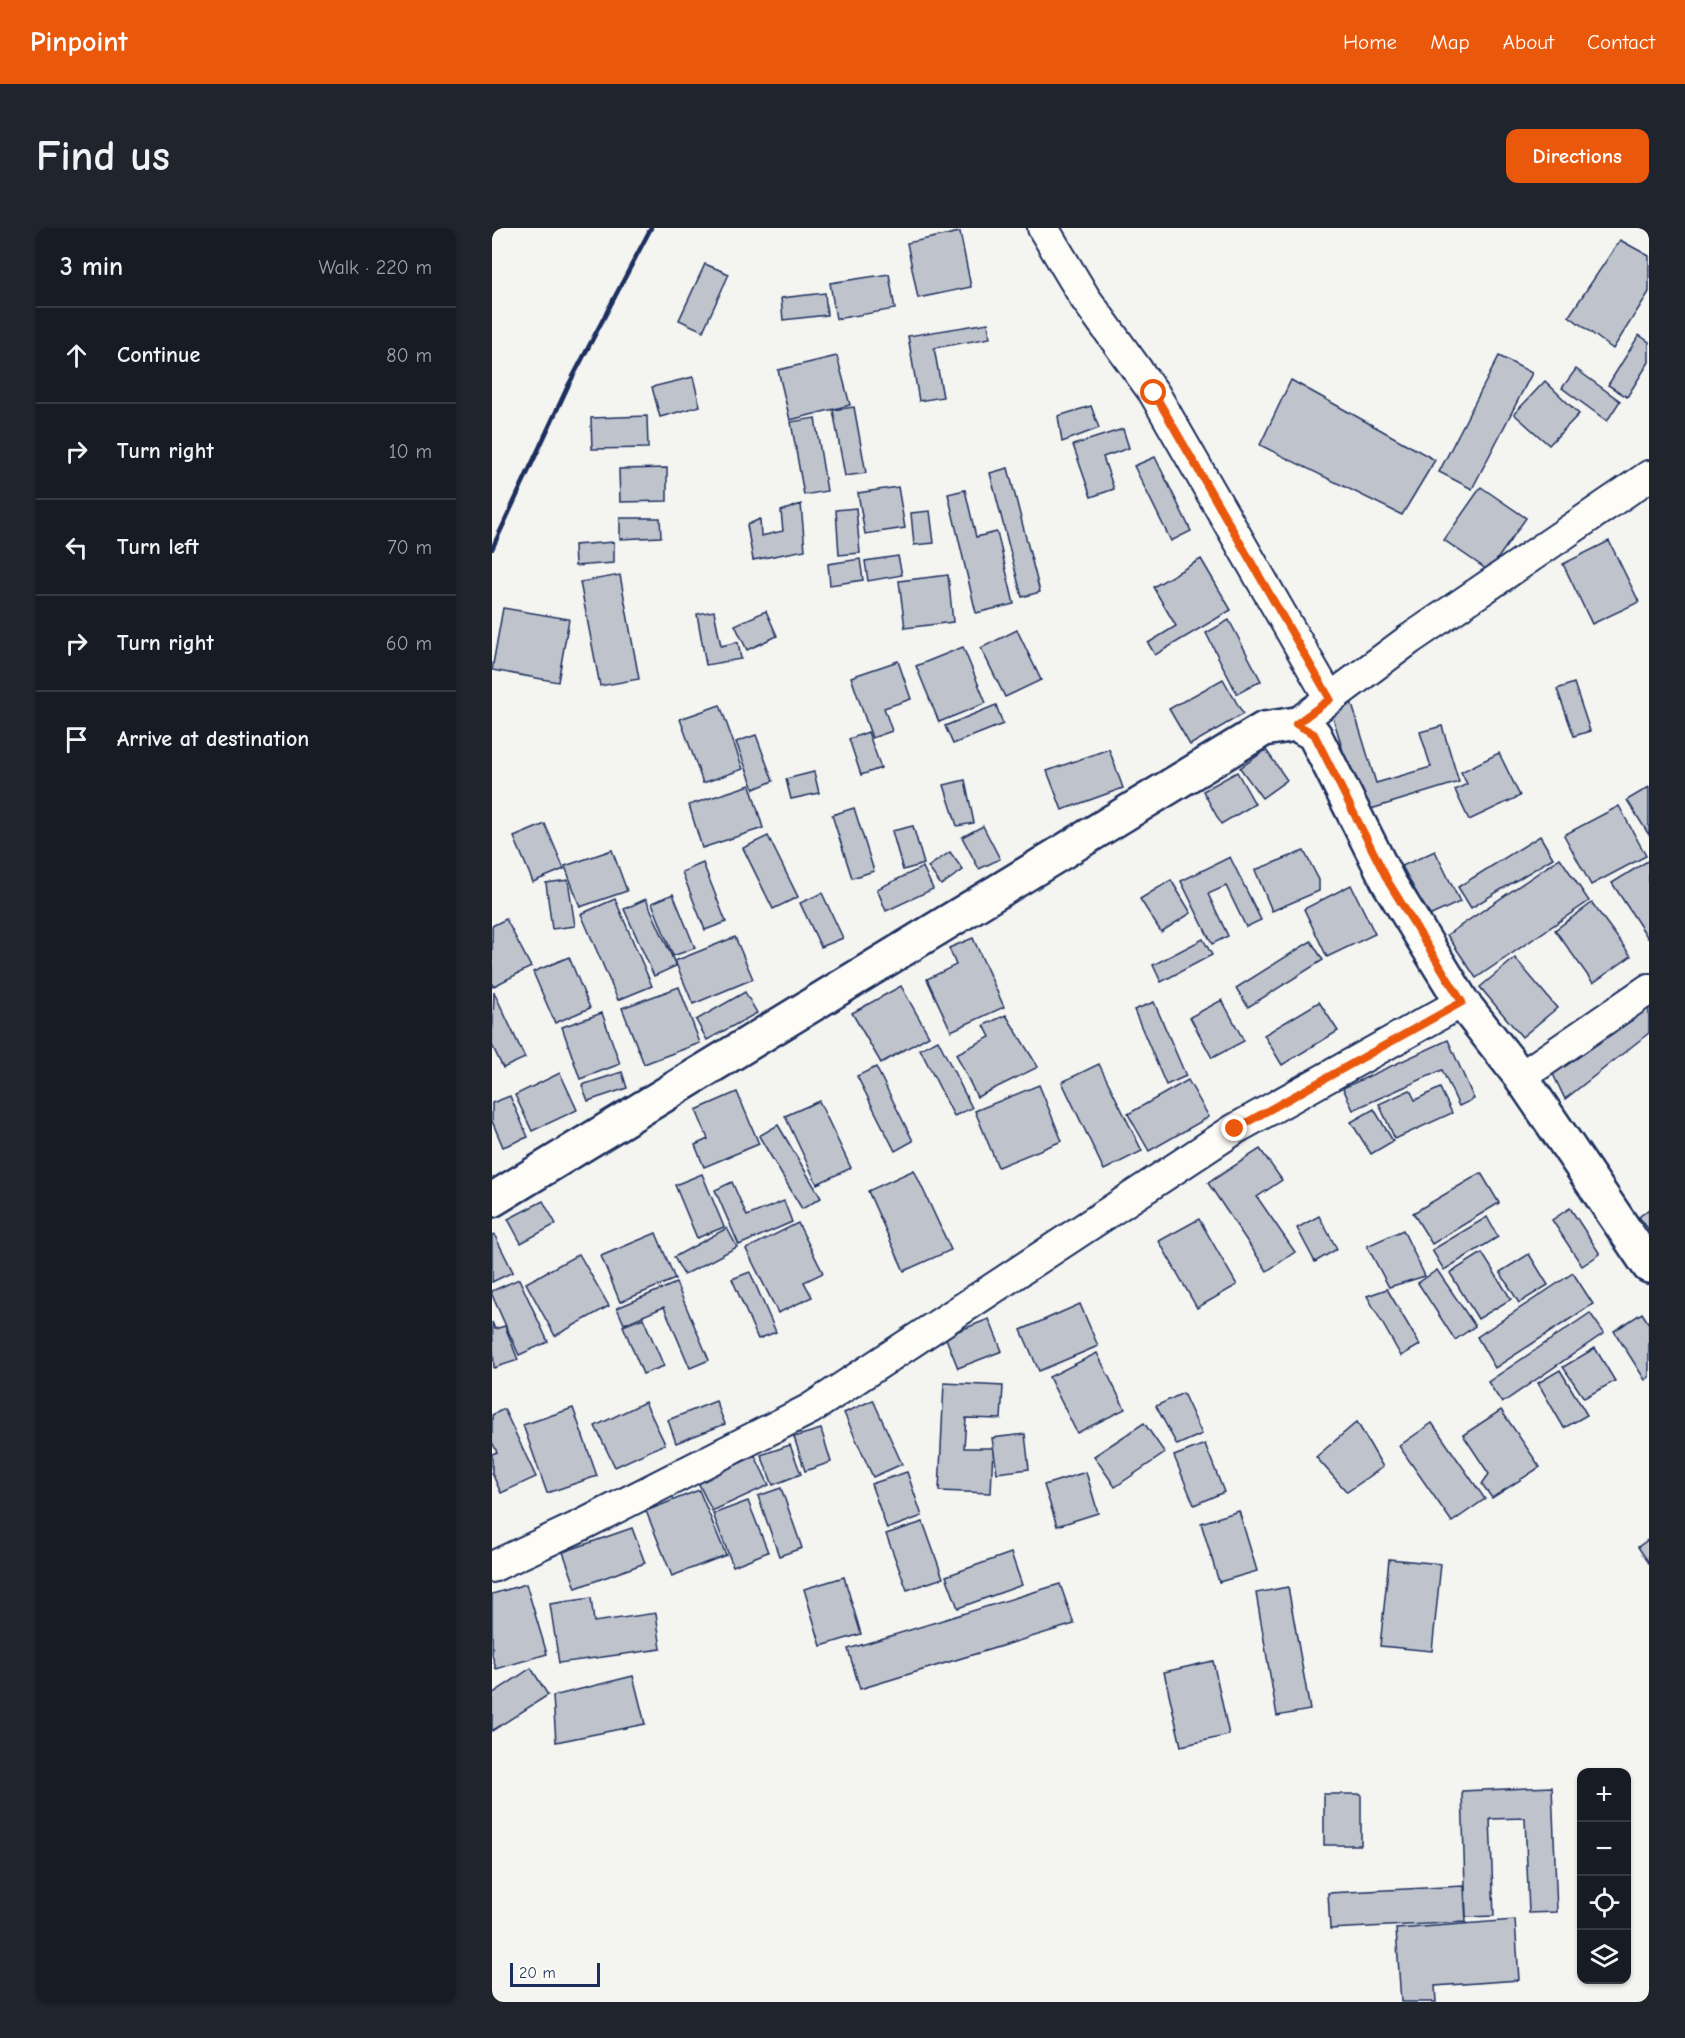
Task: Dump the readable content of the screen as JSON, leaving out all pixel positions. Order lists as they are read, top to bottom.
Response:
{
  "scale_bar": "20 m",
  "page": {
    "header": "Pinpoint",
    "nav": [
      "Home",
      "Map",
      "About",
      "Contact"
    ],
    "buttons": "Directions",
    "title": "Find us",
    "heading": ["3 min", "Walk · 220 m"],
    "list": [
      ["Continue", "80 m"],
      ["Turn right", "10 m"],
      ["Turn left", "70 m"],
      ["Turn right", "60 m"],
      "Arrive at destination"
    ],
    "map_buttons": ["+", "−"],
    "scale": "20 m"
  }
}
